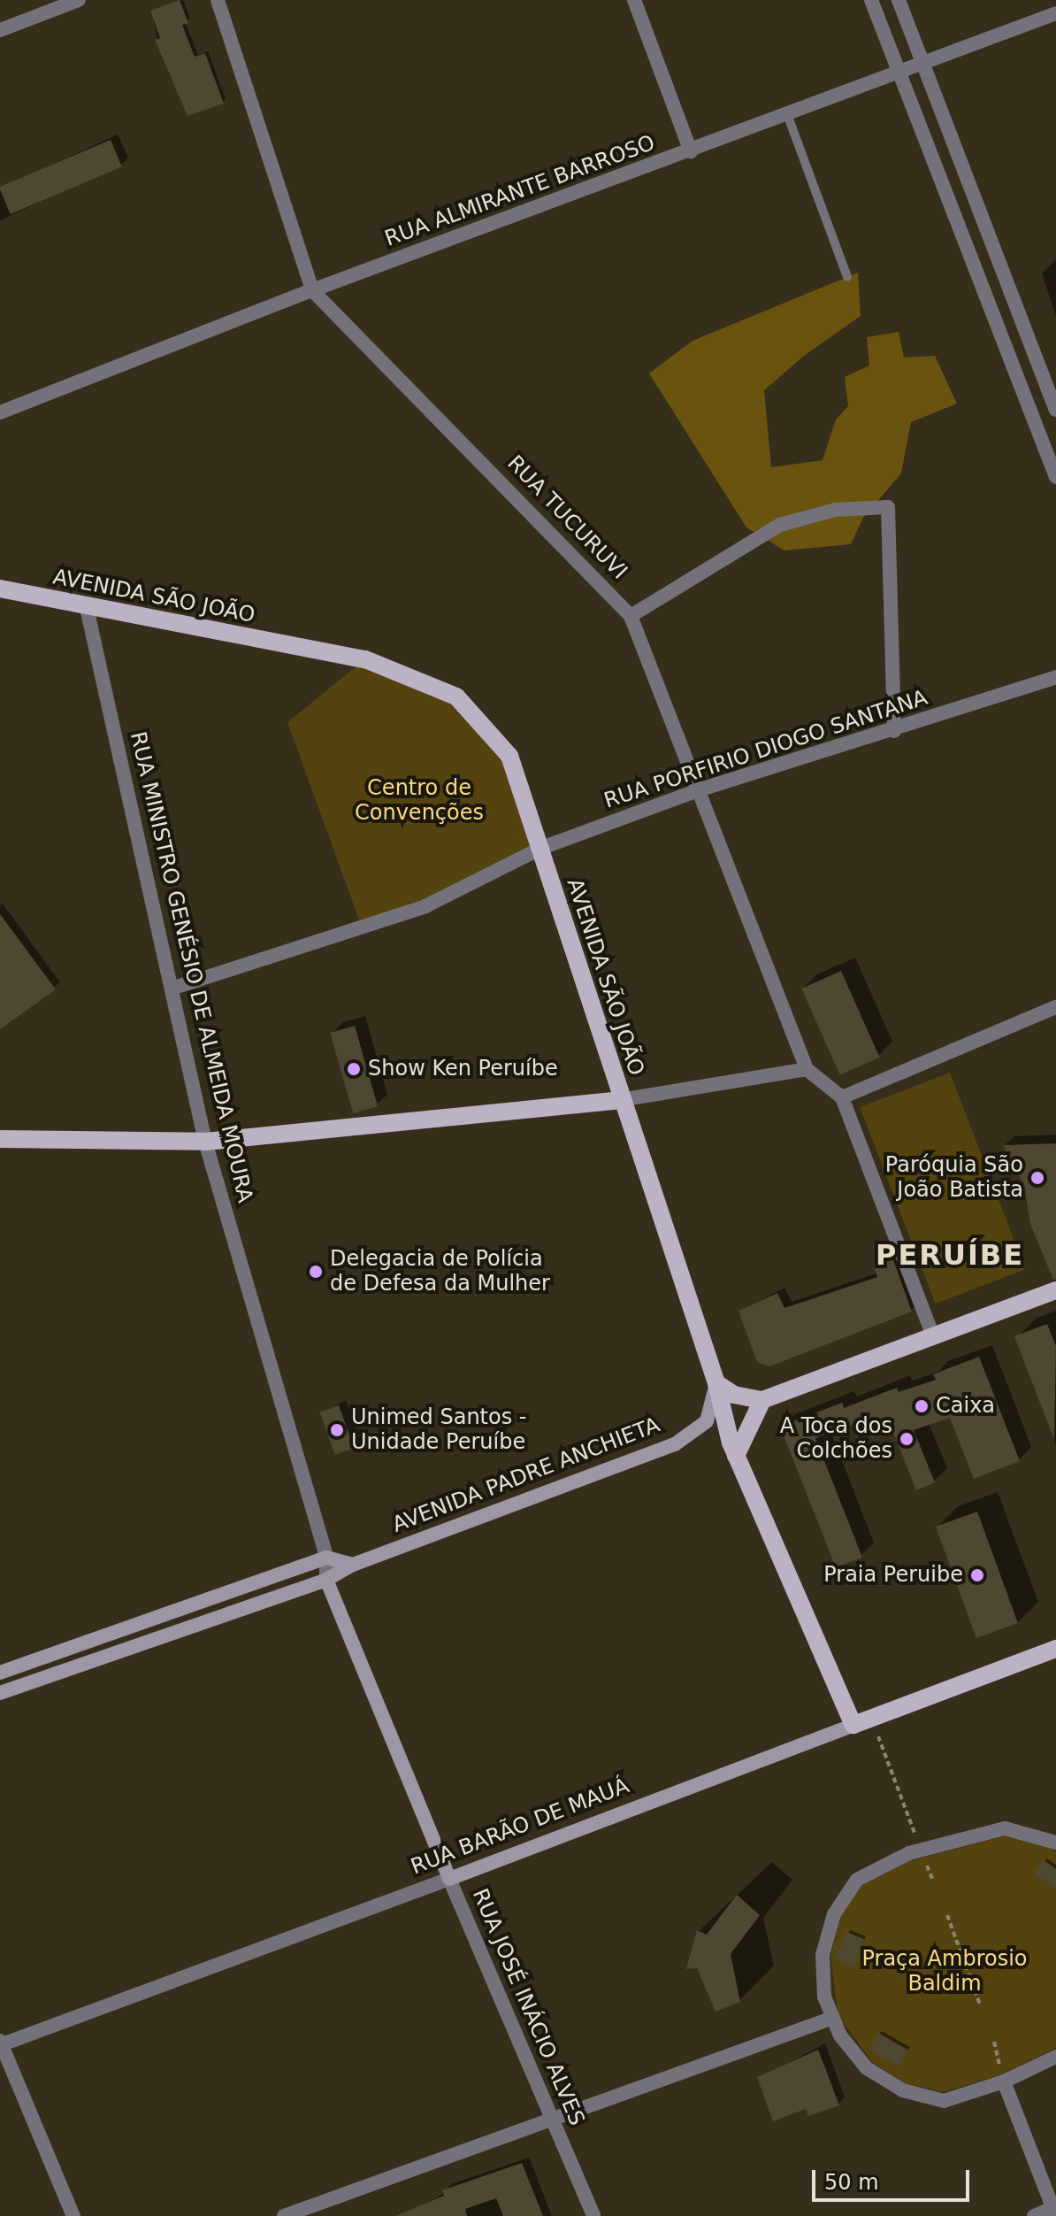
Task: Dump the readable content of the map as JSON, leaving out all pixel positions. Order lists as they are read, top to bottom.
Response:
{
  "streets": {
    "main road": [
      "AVENIDA SÃO JOÃO",
      "AVENIDA PADRE ANCHIETA",
      "RUA BARÃO DE MAUÁ",
      "RUA JOSÉ INÁCIO ALVES"
    ],
    "street": [
      "RUA ALMIRANTE BARROSO",
      "RUA TUCURUVI",
      "RUA PORFIRIO DIOGO SANTANA",
      "RUA MINISTRO GENÉSIO DE ALMEIDA MOURA"
    ]
  },
  "crossings": [
    ["RUA ALMIRANTE BARROSO", "RUA TUCURUVI"],
    ["RUA TUCURUVI", "RUA PORFIRIO DIOGO SANTANA"],
    ["AVENIDA SÃO JOÃO", "RUA PORFIRIO DIOGO SANTANA"],
    ["AVENIDA SÃO JOÃO", "RUA MINISTRO GENÉSIO DE ALMEIDA MOURA"],
    ["AVENIDA SÃO JOÃO", "AVENIDA PADRE ANCHIETA"],
    ["AVENIDA SÃO JOÃO", "RUA BARÃO DE MAUÁ"],
    ["RUA PORFIRIO DIOGO SANTANA", "RUA MINISTRO GENÉSIO DE ALMEIDA MOURA"],
    ["RUA MINISTRO GENÉSIO DE ALMEIDA MOURA", "AVENIDA PADRE ANCHIETA"],
    ["RUA MINISTRO GENÉSIO DE ALMEIDA MOURA", "RUA JOSÉ INÁCIO ALVES"],
    ["AVENIDA PADRE ANCHIETA", "RUA JOSÉ INÁCIO ALVES"],
    ["RUA BARÃO DE MAUÁ", "RUA JOSÉ INÁCIO ALVES"]
  ],
  "districts": ["PERUÍBE"],
  "parks": ["Centro de Convenções", "Praça Ambrosio Baldim"],
  "places": [
    "Show Ken Peruíbe",
    "Paróquia São João Batista",
    "Delegacia de Polícia de Defesa da Mulher",
    "Caixa",
    "Unimed Santos - Unidade Peruíbe",
    "A Toca dos Colchões",
    "Praia Peruibe"
  ],
  "scale_bar": "50 m"
}
